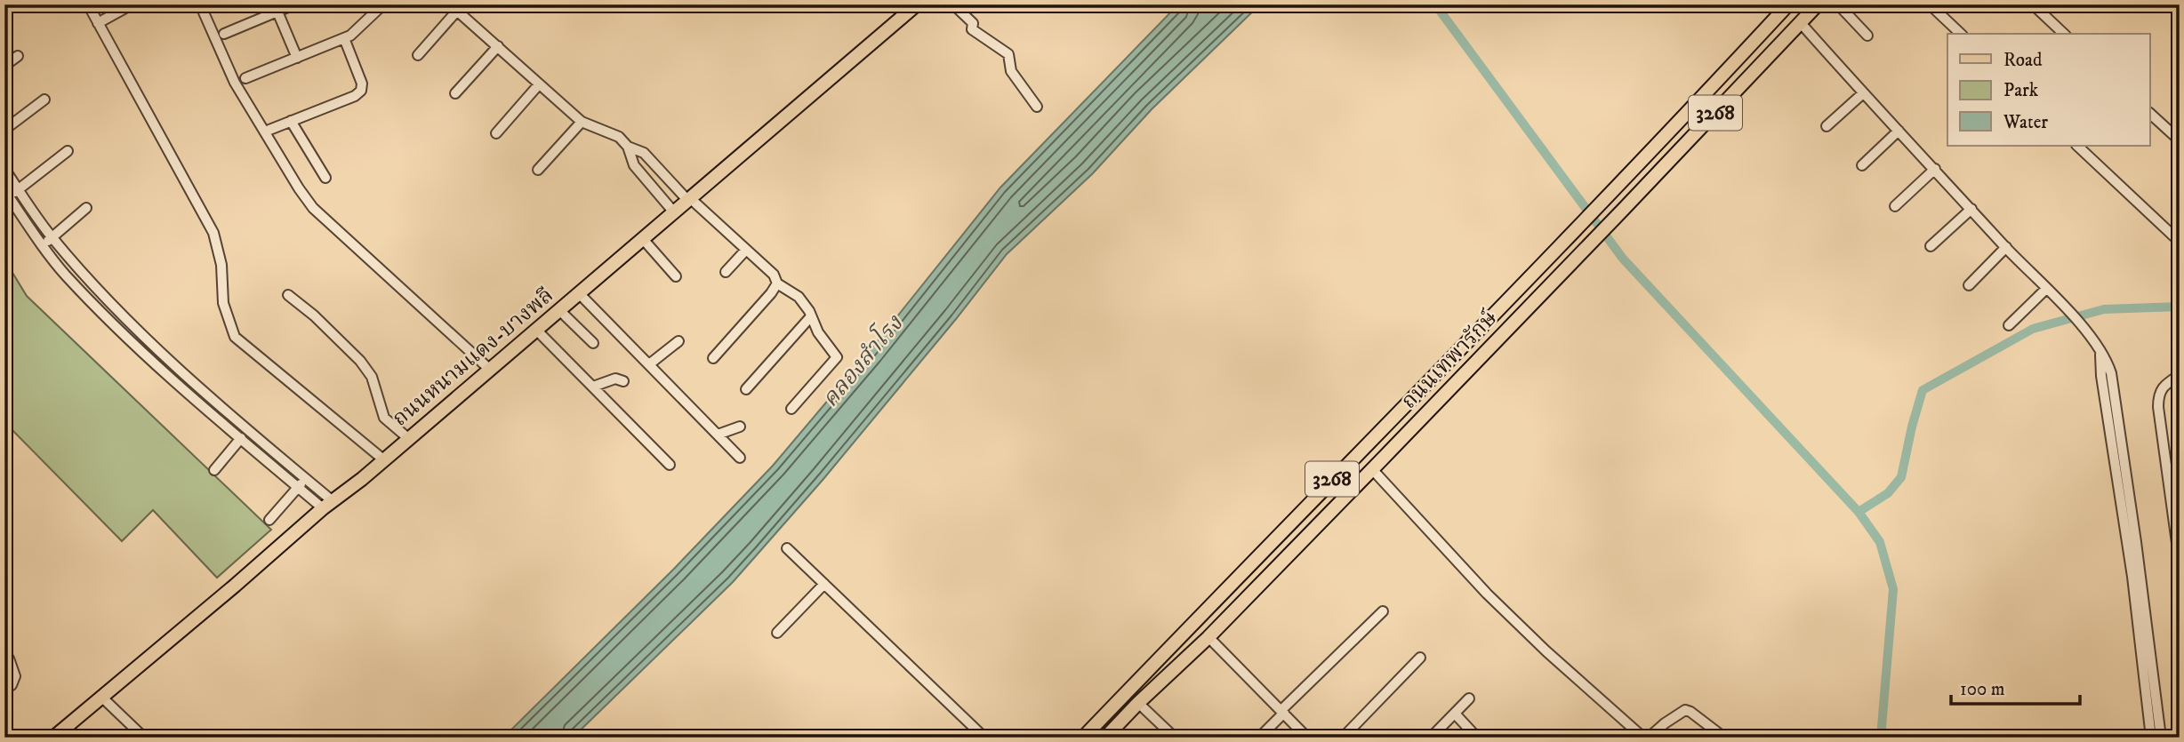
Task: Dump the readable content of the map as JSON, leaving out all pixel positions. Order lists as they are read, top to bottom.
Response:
{
  "streets": {
    "main road": ["3268", "ถนนหนามแดง-บางพลี", "ถนนเทพารักษ์"]
  },
  "water": ["คลองสำโรง"],
  "legend": ["Road", "Park", "Water"],
  "scale_bar": "100 m"
}
